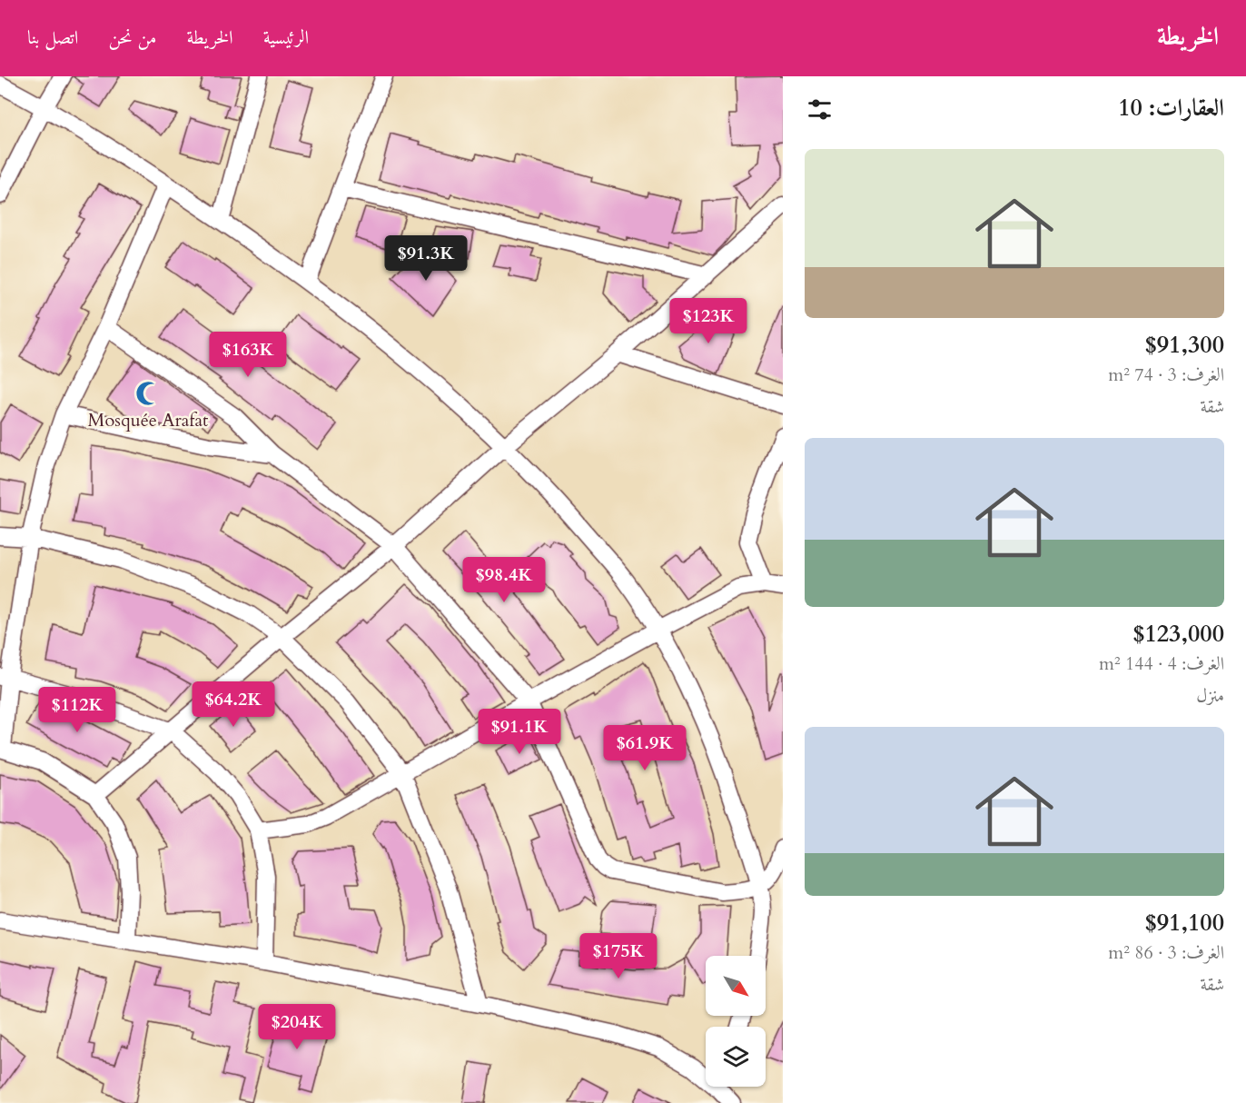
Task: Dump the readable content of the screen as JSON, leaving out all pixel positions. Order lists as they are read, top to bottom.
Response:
{
  "places": {
    "mosque": ["Mosquée Arafat"]
  },
  "north": "bottom right",
  "page": {
    "header": "الخريطة",
    "nav": [
      "الرئيسية",
      "الخريطة",
      "من نحن",
      "اتصل بنا"
    ],
    "heading": "العقارات: 10",
    "list": [
      {
        "name": "$91,300",
        "note": "الغرف: 3 · 74 m² · شقة"
      },
      {
        "name": "$123,000",
        "note": "الغرف: 4 · 144 m² · منزل"
      },
      {
        "name": "$91,100",
        "note": "الغرف: 3 · 86 m² · شقة"
      }
    ],
    "price": [
      "$91.3K",
      "$123K",
      "$163K",
      "$98.4K",
      "$64.2K",
      "$112K",
      "$91.1K",
      "$61.9K",
      "$175K",
      "$204K"
    ]
  }
}
